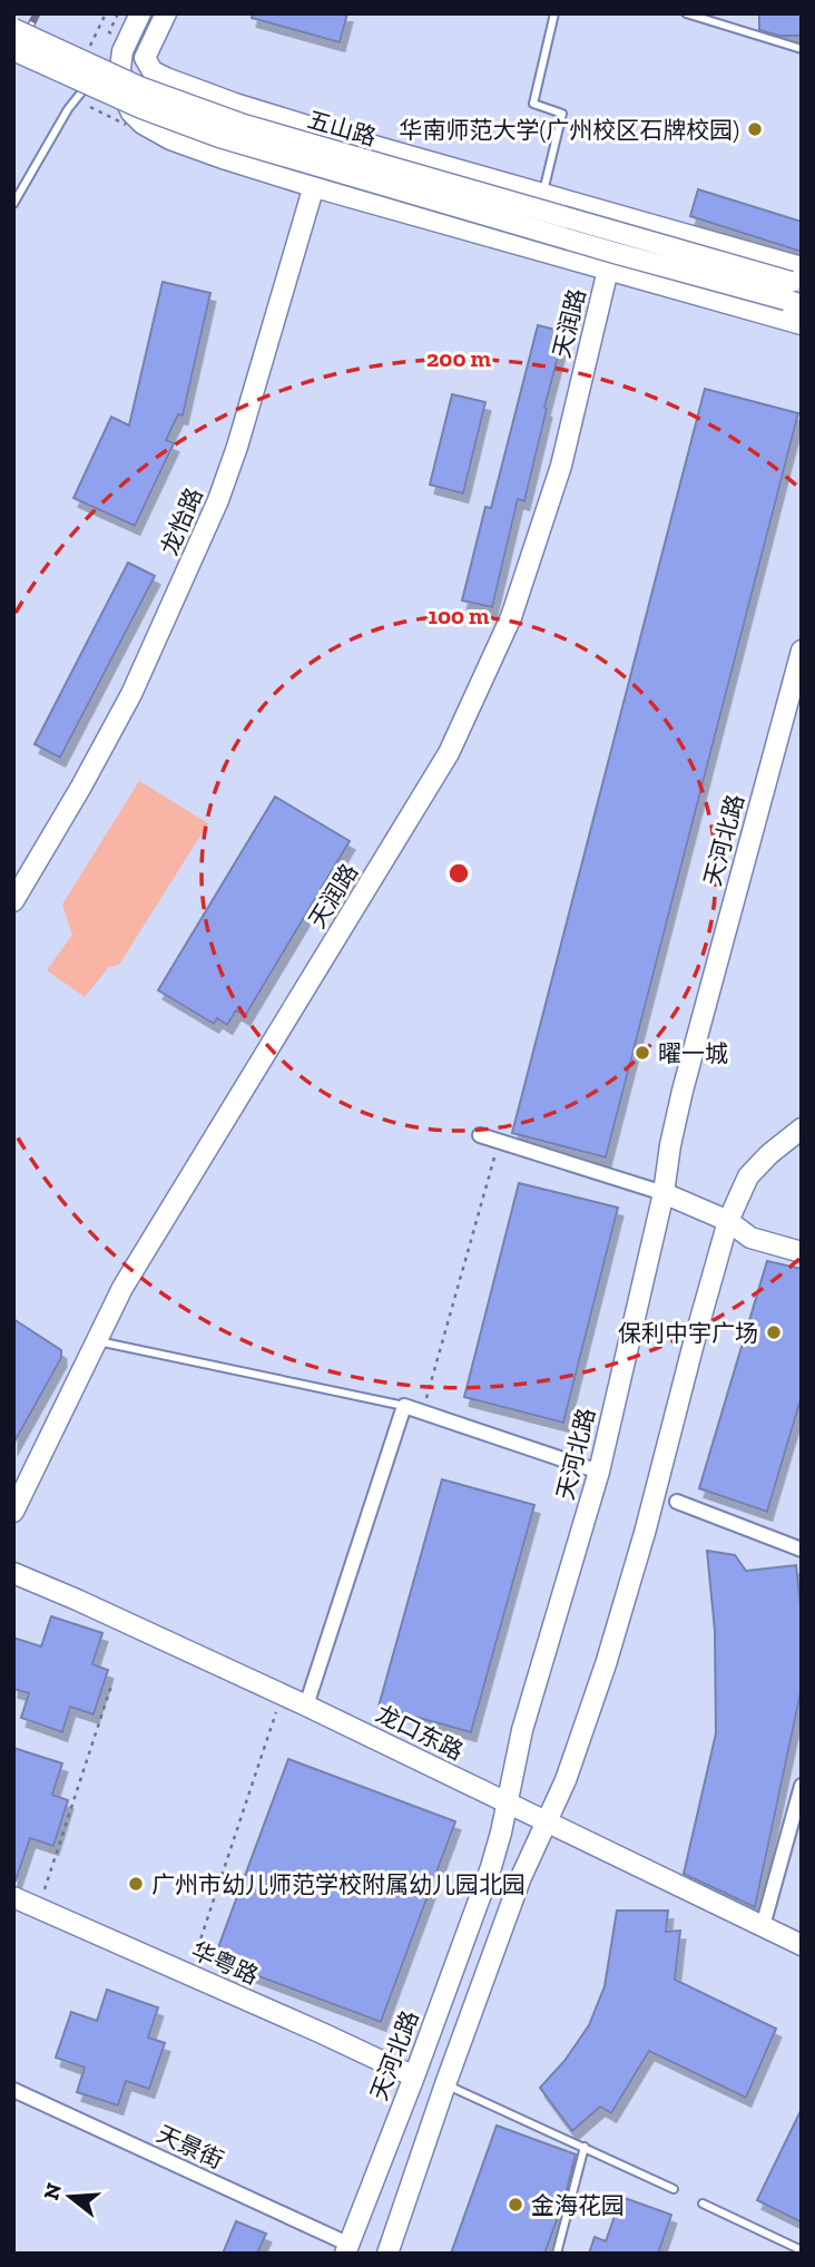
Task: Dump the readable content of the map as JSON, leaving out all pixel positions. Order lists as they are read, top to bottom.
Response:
{
  "streets": {
    "street": [
      "五山路",
      "天润路",
      "龙怡路",
      "天河北路",
      "龙口东路",
      "华粤路",
      "天景街"
    ]
  },
  "crossings": [
    ["天河北路", "龙口东路"],
    ["天河北路", "华粤路"],
    ["天河北路", "天景街"]
  ],
  "places": [
    "华南师范大学(广州校区石牌校园)",
    "曜一城",
    "保利中宇广场",
    "广州市幼儿师范学校附属幼儿园北园",
    "金海花园"
  ],
  "north": "left",
  "rings": ["200 m", "100 m"]
}
